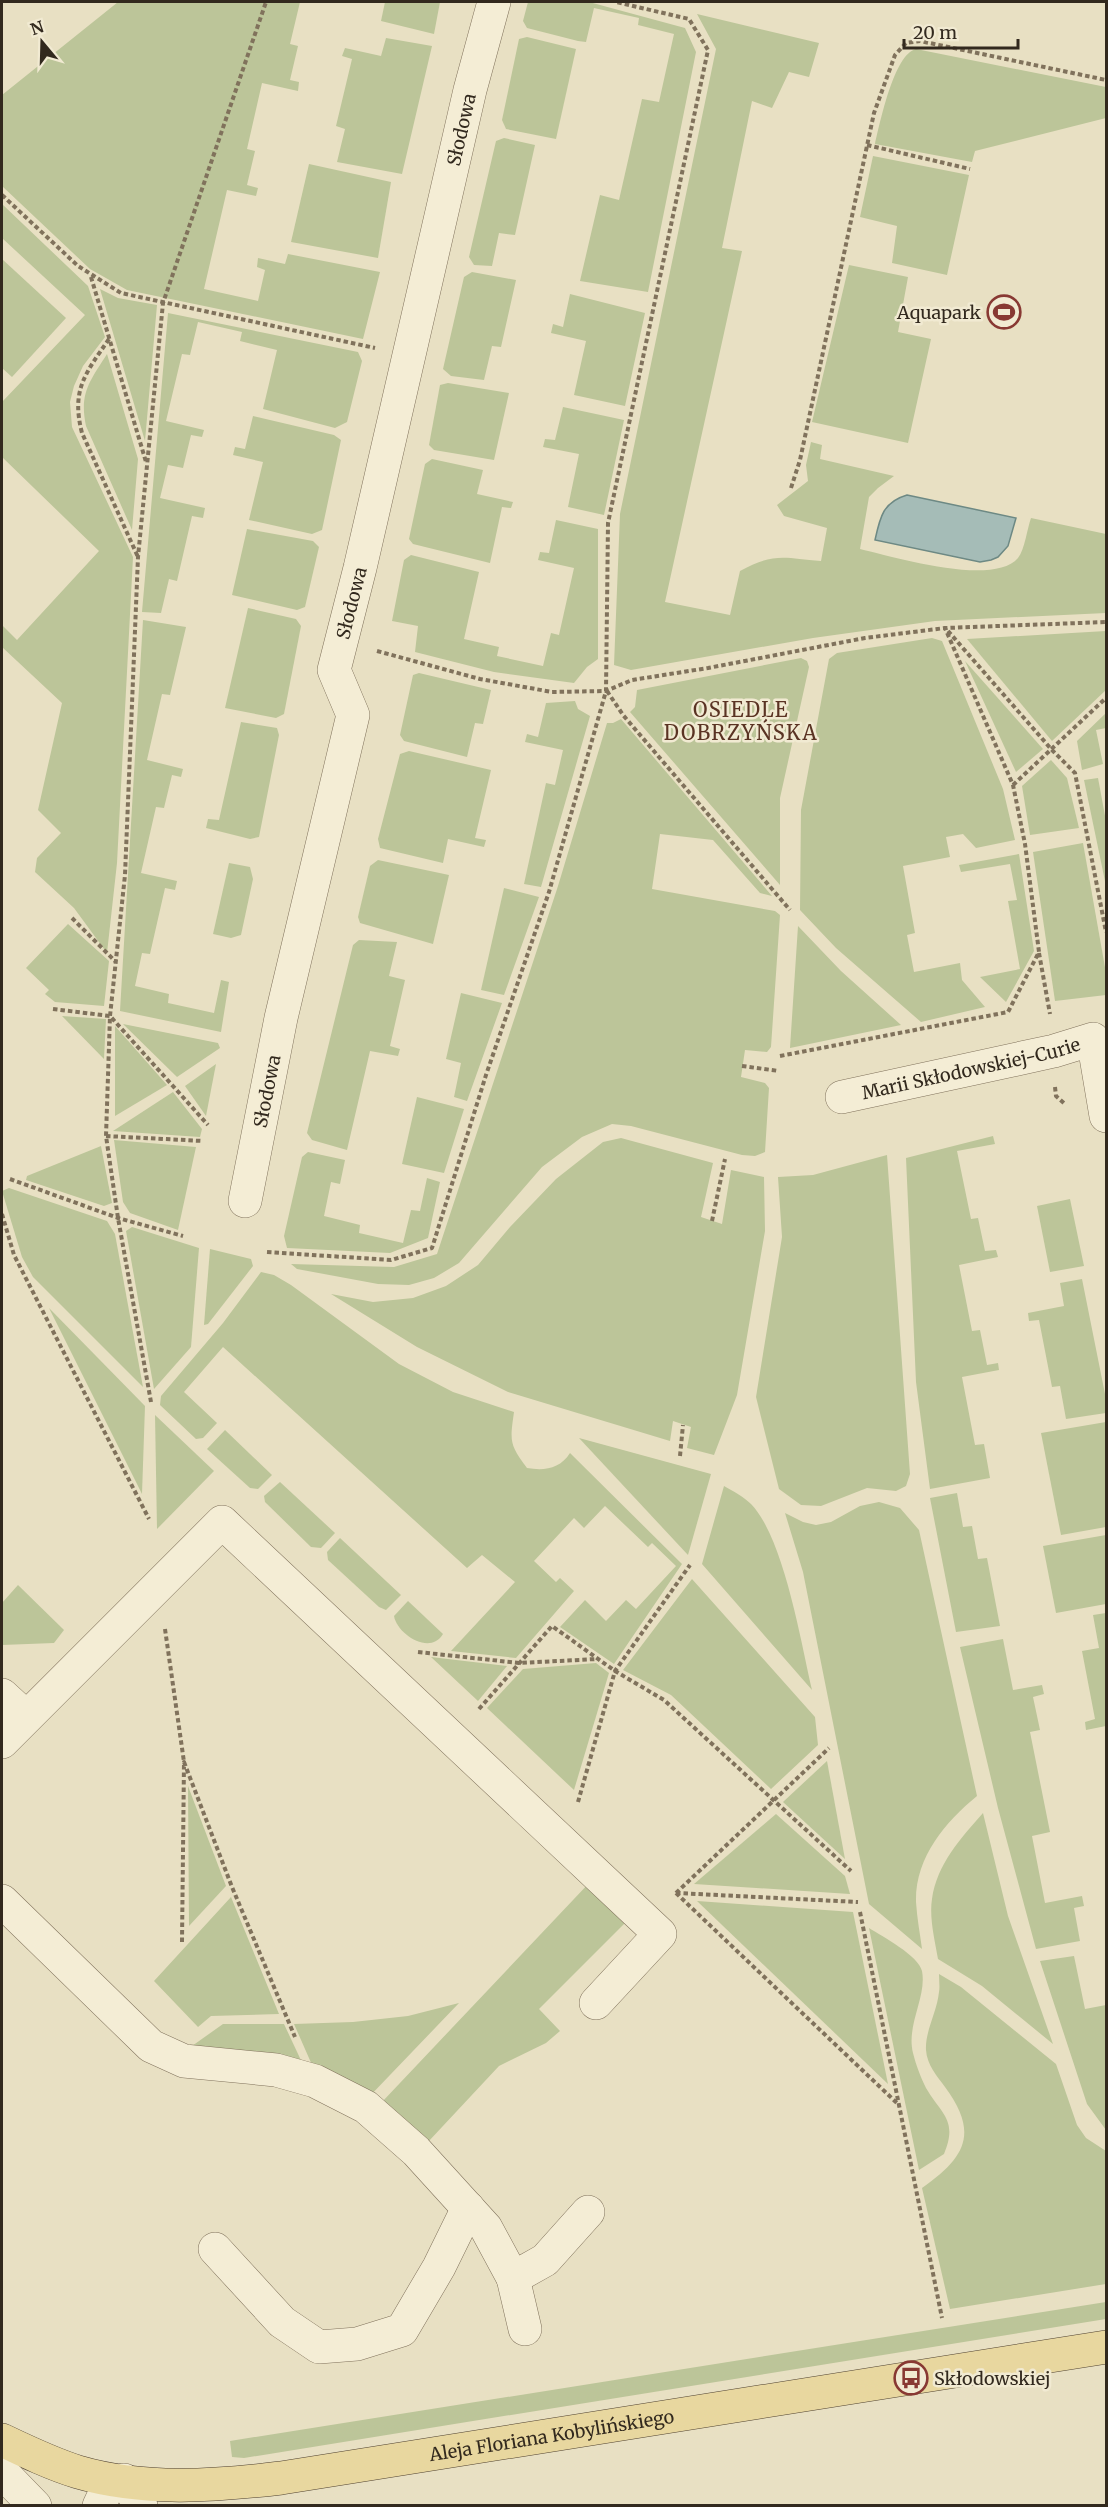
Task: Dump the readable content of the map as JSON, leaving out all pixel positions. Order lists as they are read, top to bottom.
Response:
{
  "streets": {
    "main road": ["Aleja Floriana Kobylińskiego"],
    "street": ["Słodowa", "Marii Skłodowskiej-Curie"]
  },
  "districts": ["OSIEDLE DOBRZYŃSKA"],
  "places": {
    "sports": ["Aquapark"],
    "bus stop": ["Skłodowskiej"]
  },
  "scale_bar": "20 m",
  "north": "top"
}
